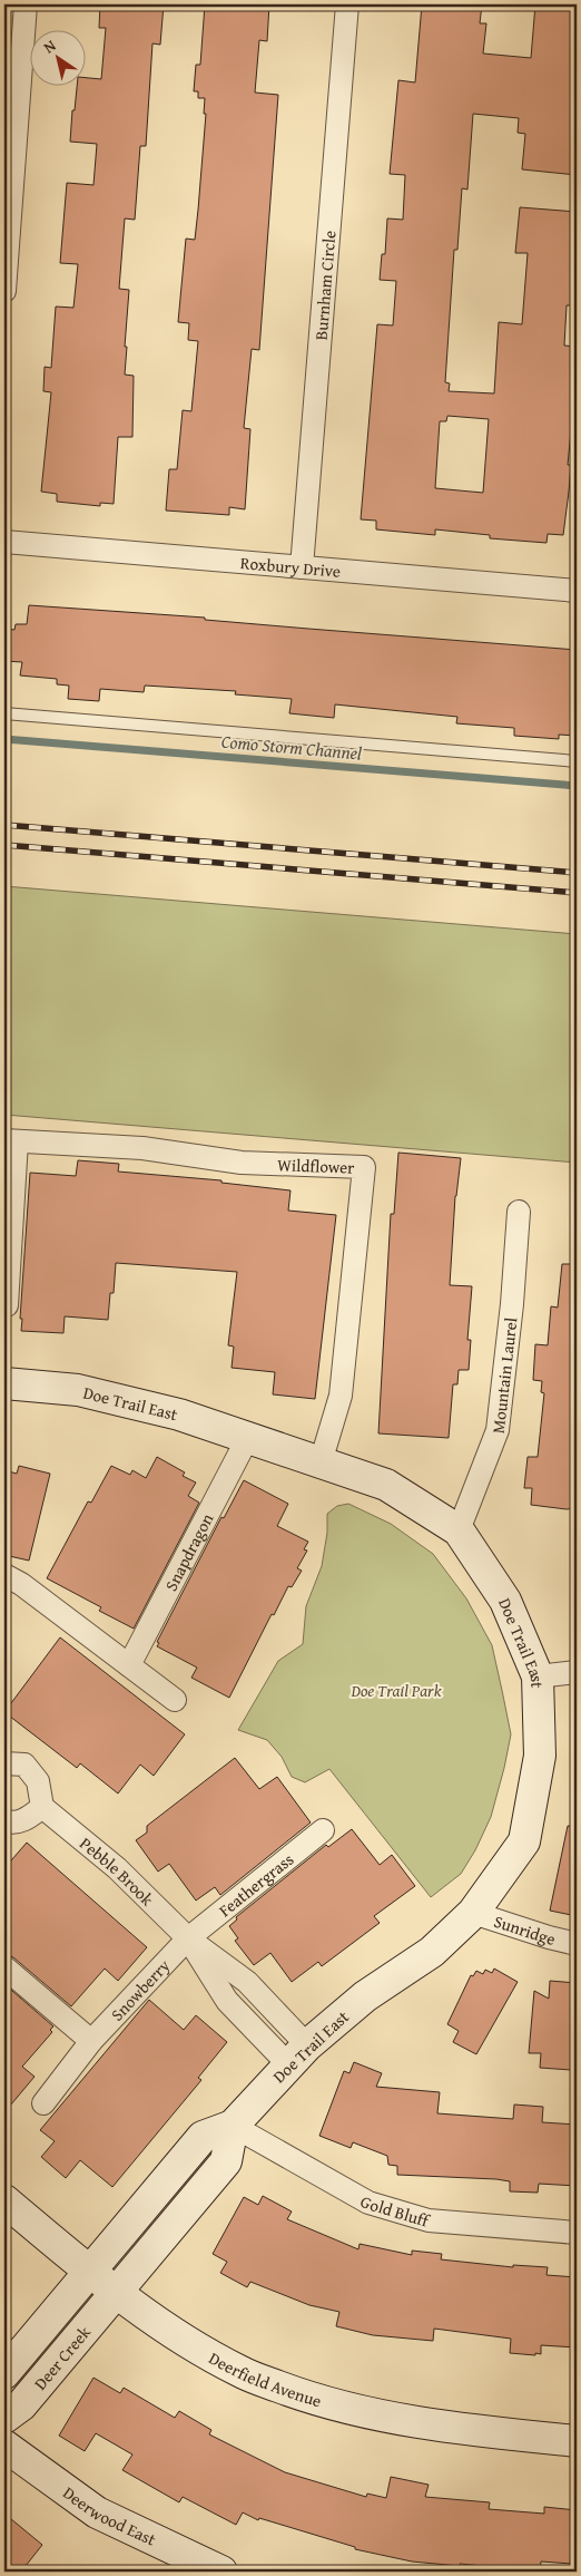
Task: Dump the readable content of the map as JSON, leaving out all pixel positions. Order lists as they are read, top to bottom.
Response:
{
  "streets": {
    "street": [
      "Burnham Circle",
      "Roxbury Drive",
      "Wildflower",
      "Mountain Laurel",
      "Doe Trail East",
      "Snapdragon",
      "Pebble Brook",
      "Feathergrass",
      "Sunridge",
      "Snowberry",
      "Gold Bluff",
      "Deer Creek",
      "Deerfield Avenue",
      "Deerwood East"
    ]
  },
  "crossings": [
    ["Burnham Circle", "Roxbury Drive"],
    ["Wildflower", "Doe Trail East"],
    ["Mountain Laurel", "Doe Trail East"],
    ["Doe Trail East", "Snapdragon"],
    ["Doe Trail East", "Pebble Brook"],
    ["Doe Trail East", "Sunridge"],
    ["Doe Trail East", "Gold Bluff"],
    ["Doe Trail East", "Deer Creek"],
    ["Doe Trail East", "Deerfield Avenue"],
    ["Pebble Brook", "Feathergrass"],
    ["Pebble Brook", "Snowberry"],
    ["Feathergrass", "Snowberry"],
    ["Deer Creek", "Deerfield Avenue"]
  ],
  "water": ["Como Storm Channel"],
  "parks": ["Doe Trail Park"],
  "north": "top left"
}
